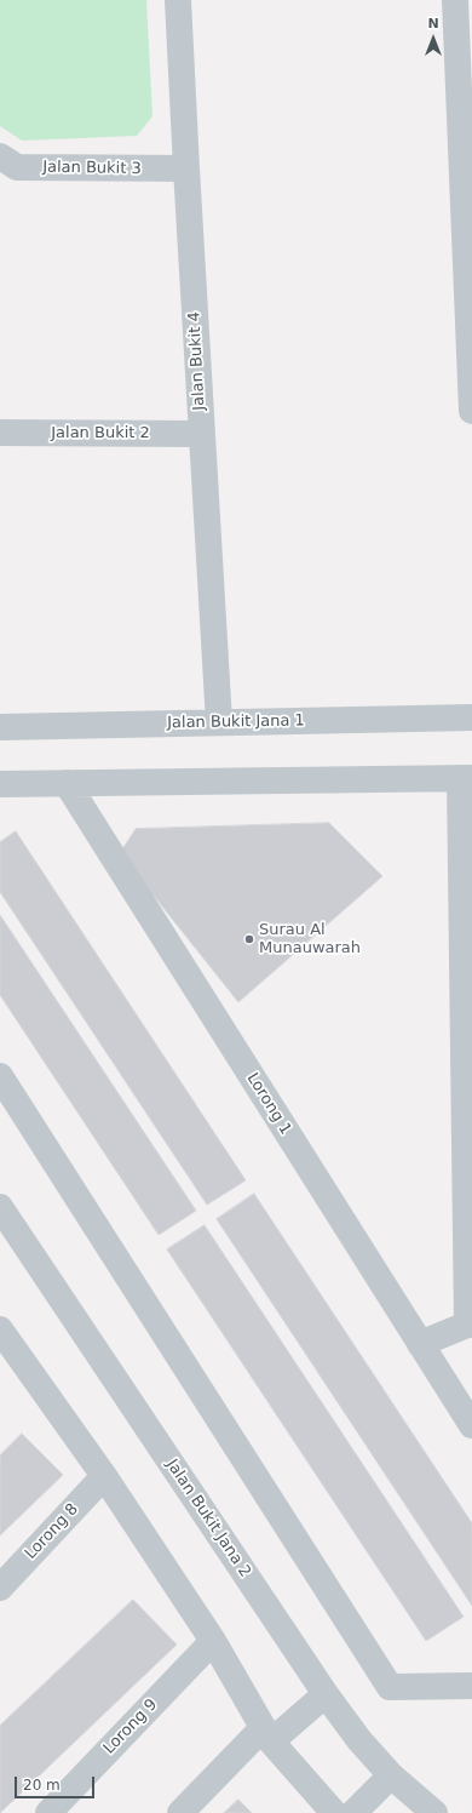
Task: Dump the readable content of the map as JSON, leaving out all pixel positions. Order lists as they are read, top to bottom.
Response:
{
  "streets": {
    "street": [
      "Jalan Bukit 3",
      "Jalan Bukit 4",
      "Jalan Bukit 2",
      "Jalan Bukit Jana 1",
      "Lorong 1",
      "Jalan Bukit Jana 2",
      "Lorong 8",
      "Lorong 9"
    ]
  },
  "crossings": [
    ["Jalan Bukit 3", "Jalan Bukit 4"],
    ["Jalan Bukit 4", "Jalan Bukit 2"],
    ["Jalan Bukit 4", "Jalan Bukit Jana 1"]
  ],
  "places": ["Surau Al Munauwarah"],
  "scale_bar": "20 m",
  "north": "top"
}
